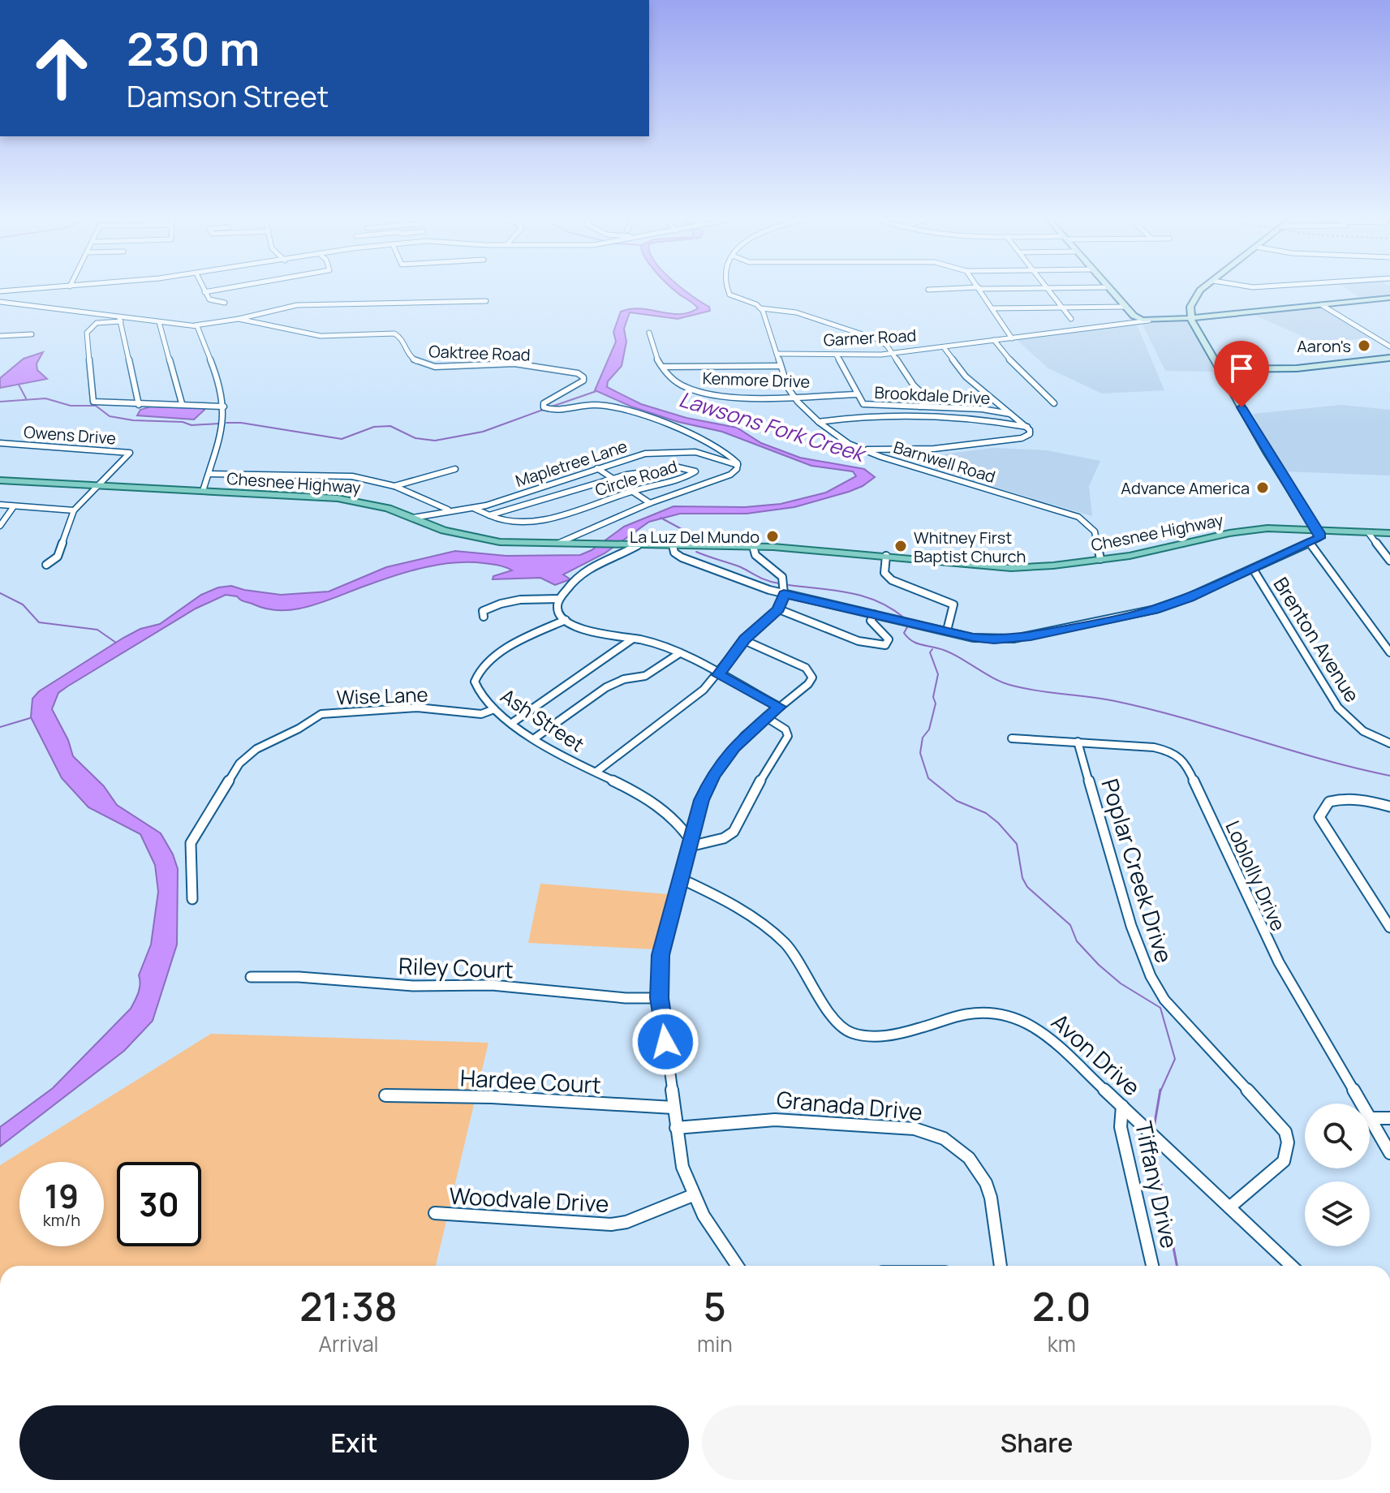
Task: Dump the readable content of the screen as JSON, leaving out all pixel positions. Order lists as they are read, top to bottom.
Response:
{
  "streets": {
    "main road": ["Chesnee Highway"],
    "street": [
      "Garner Road",
      "Oaktree Road",
      "Kenmore Drive",
      "Brookdale Drive",
      "Owens Drive",
      "Barnwell Road",
      "Mapletree Lane",
      "Circle Road",
      "Brenton Avenue",
      "Wise Lane",
      "Ash Street",
      "Poplar Creek Drive",
      "Loblolly Drive",
      "Riley Court",
      "Avon Drive",
      "Hardee Court",
      "Granada Drive",
      "Tiffany Drive",
      "Woodvale Drive"
    ]
  },
  "crossings": [
    ["Garner Road", "Barnwell Road"],
    ["Oaktree Road", "Mapletree Lane"],
    ["Kenmore Drive", "Brookdale Drive"],
    ["Kenmore Drive", "Barnwell Road"],
    ["Owens Drive", "Chesnee Highway"],
    ["Barnwell Road", "Chesnee Highway"],
    ["Mapletree Lane", "Circle Road"],
    ["Mapletree Lane", "Chesnee Highway"],
    ["Wise Lane", "Ash Street"],
    ["Poplar Creek Drive", "Loblolly Drive"],
    ["Poplar Creek Drive", "Avon Drive"],
    ["Avon Drive", "Tiffany Drive"]
  ],
  "water": ["Lawsons Fork Creek"],
  "places": [
    "Aaron's",
    "Advance America",
    "La Luz Del Mundo",
    "Whitney First Baptist Church"
  ],
  "page": {
    "turn": ["230 m", "Damson Street"],
    "speed": "19 km/h",
    "limit": "30",
    "eta": [
      "21:38",
      "Arrival",
      "5",
      "min",
      "2.0",
      "km"
    ],
    "buttons": ["Exit", "Share"]
  }
}
